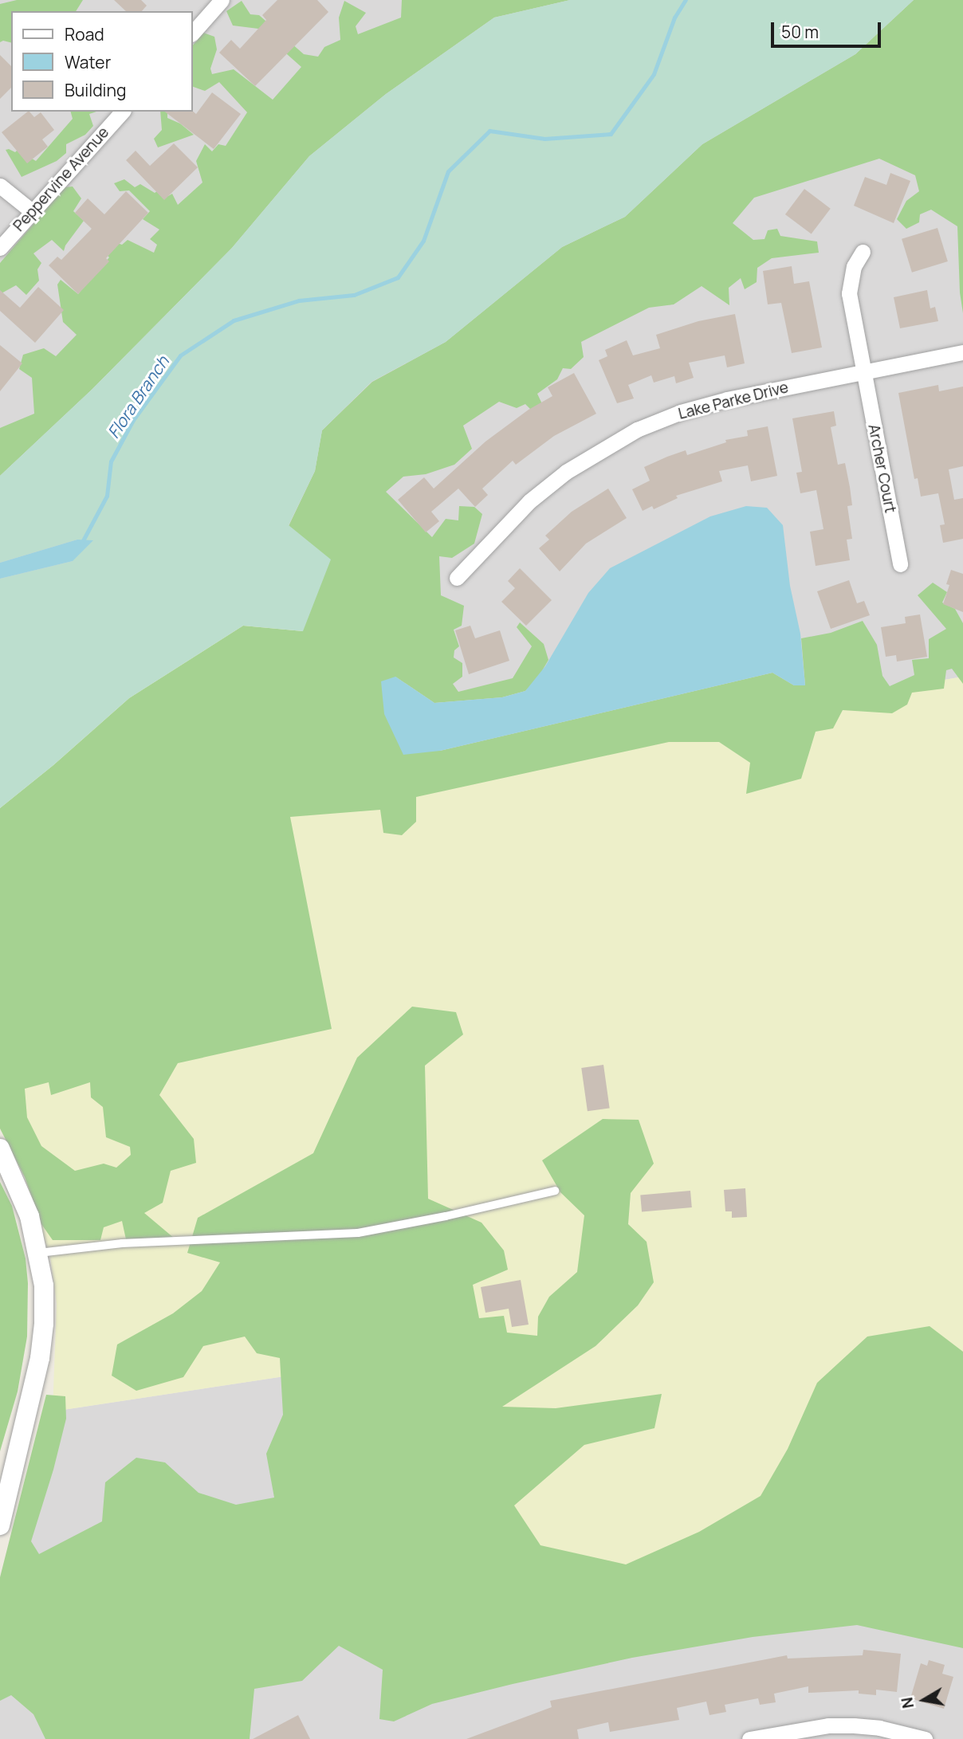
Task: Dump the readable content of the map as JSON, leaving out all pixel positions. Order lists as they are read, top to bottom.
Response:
{
  "streets": {
    "street": ["Peppervine Avenue", "Lake Parke Drive", "Archer Court"]
  },
  "crossings": [
    ["Lake Parke Drive", "Archer Court"]
  ],
  "water": ["Flora Branch"],
  "legend": ["Road", "Water", "Building"],
  "scale_bar": "50 m",
  "north": "left"
}
